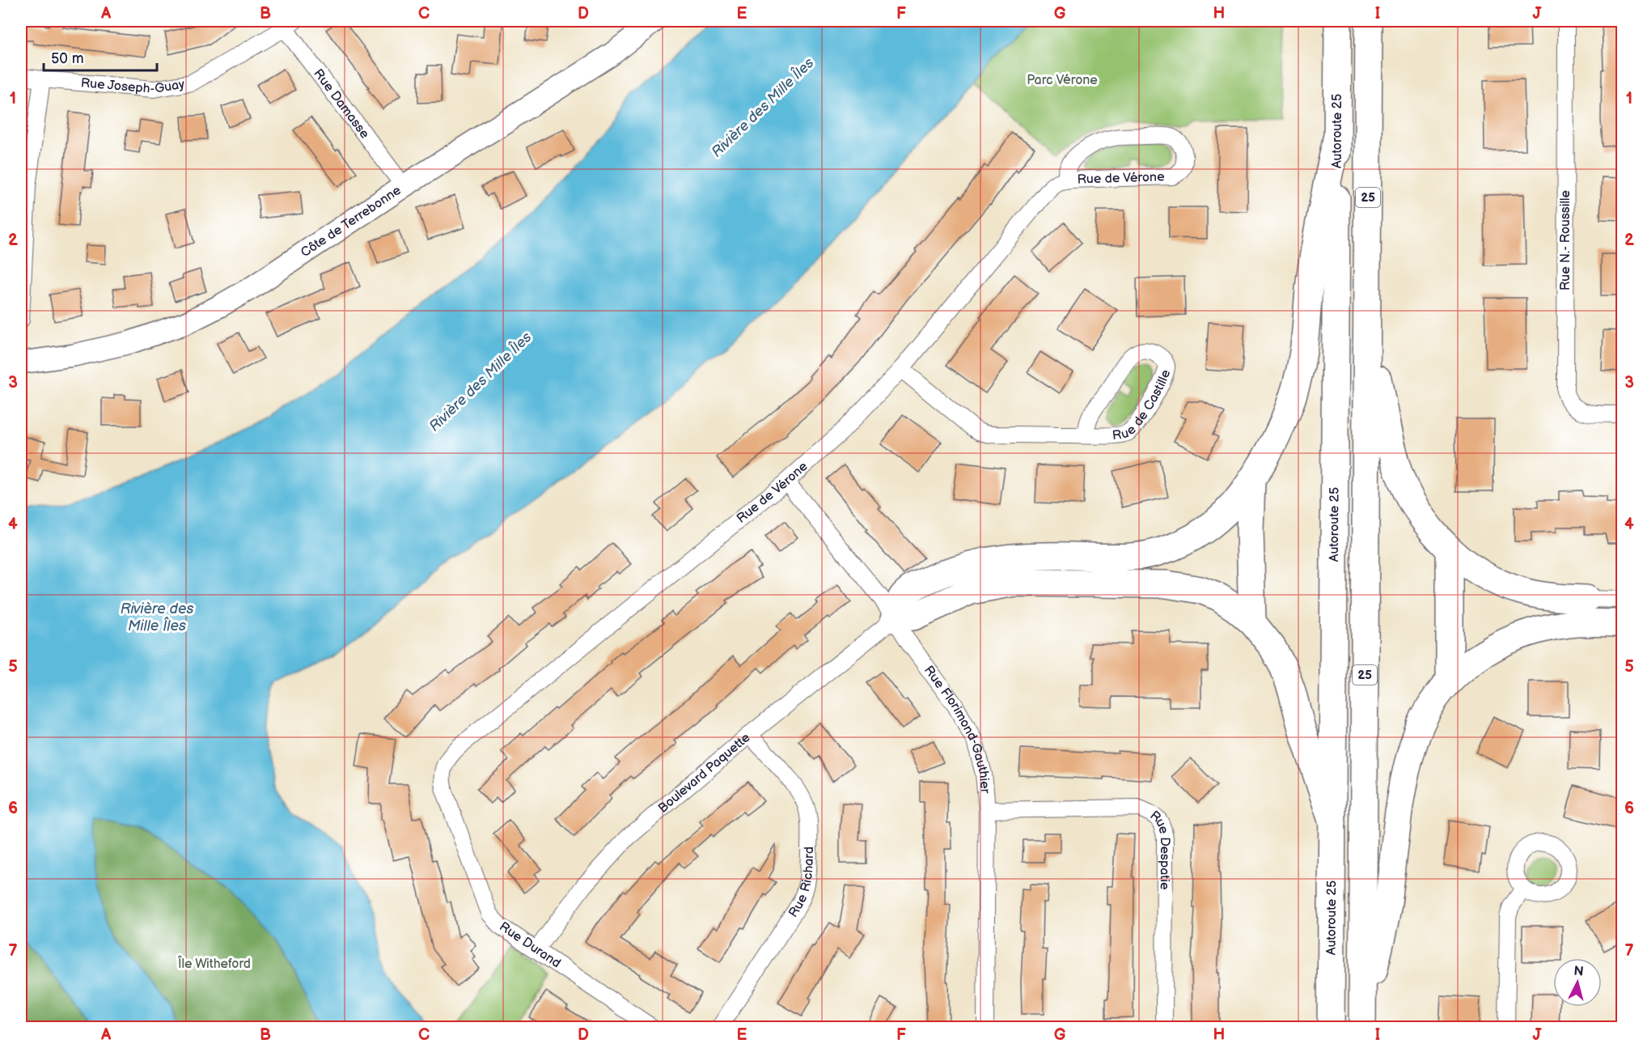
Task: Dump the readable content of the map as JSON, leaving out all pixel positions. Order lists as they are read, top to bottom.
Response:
{
  "streets": {
    "highway": ["Autoroute 25", "25"],
    "main road": ["Côte de Terrebonne"],
    "street": [
      "Rue Joseph-Guay",
      "Rue Damasse",
      "Rue de Vérone",
      "Rue N.- Roussille",
      "Rue de Castille",
      "Rue Florimond-Gauthier",
      "Boulevard Paquette",
      "Rue Despatie",
      "Rue Richard",
      "Rue Durand"
    ]
  },
  "crossings": [
    ["Rue Joseph-Guay", "Rue Damasse"],
    ["Rue Damasse", "Côte de Terrebonne"],
    ["Rue de Vérone", "Rue de Castille"],
    ["Rue de Vérone", "Rue Florimond-Gauthier"],
    ["Rue de Vérone", "Rue Durand"],
    ["Rue Florimond-Gauthier", "Boulevard Paquette"],
    ["Rue Florimond-Gauthier", "Rue Despatie"],
    ["Boulevard Paquette", "Rue Richard"],
    ["Boulevard Paquette", "Rue Durand"]
  ],
  "water": ["Rivière des Mille Îles"],
  "parks": ["Parc Vérone", "Île Witheford"],
  "scale_bar": "50 m",
  "north": "top",
  "grid": {
    "columns": [
      "A",
      "B",
      "C",
      "D",
      "E",
      "F",
      "G",
      "H",
      "I",
      "J"
    ],
    "rows": [
      "1",
      "2",
      "3",
      "4",
      "5",
      "6",
      "7"
    ]
  }
}
